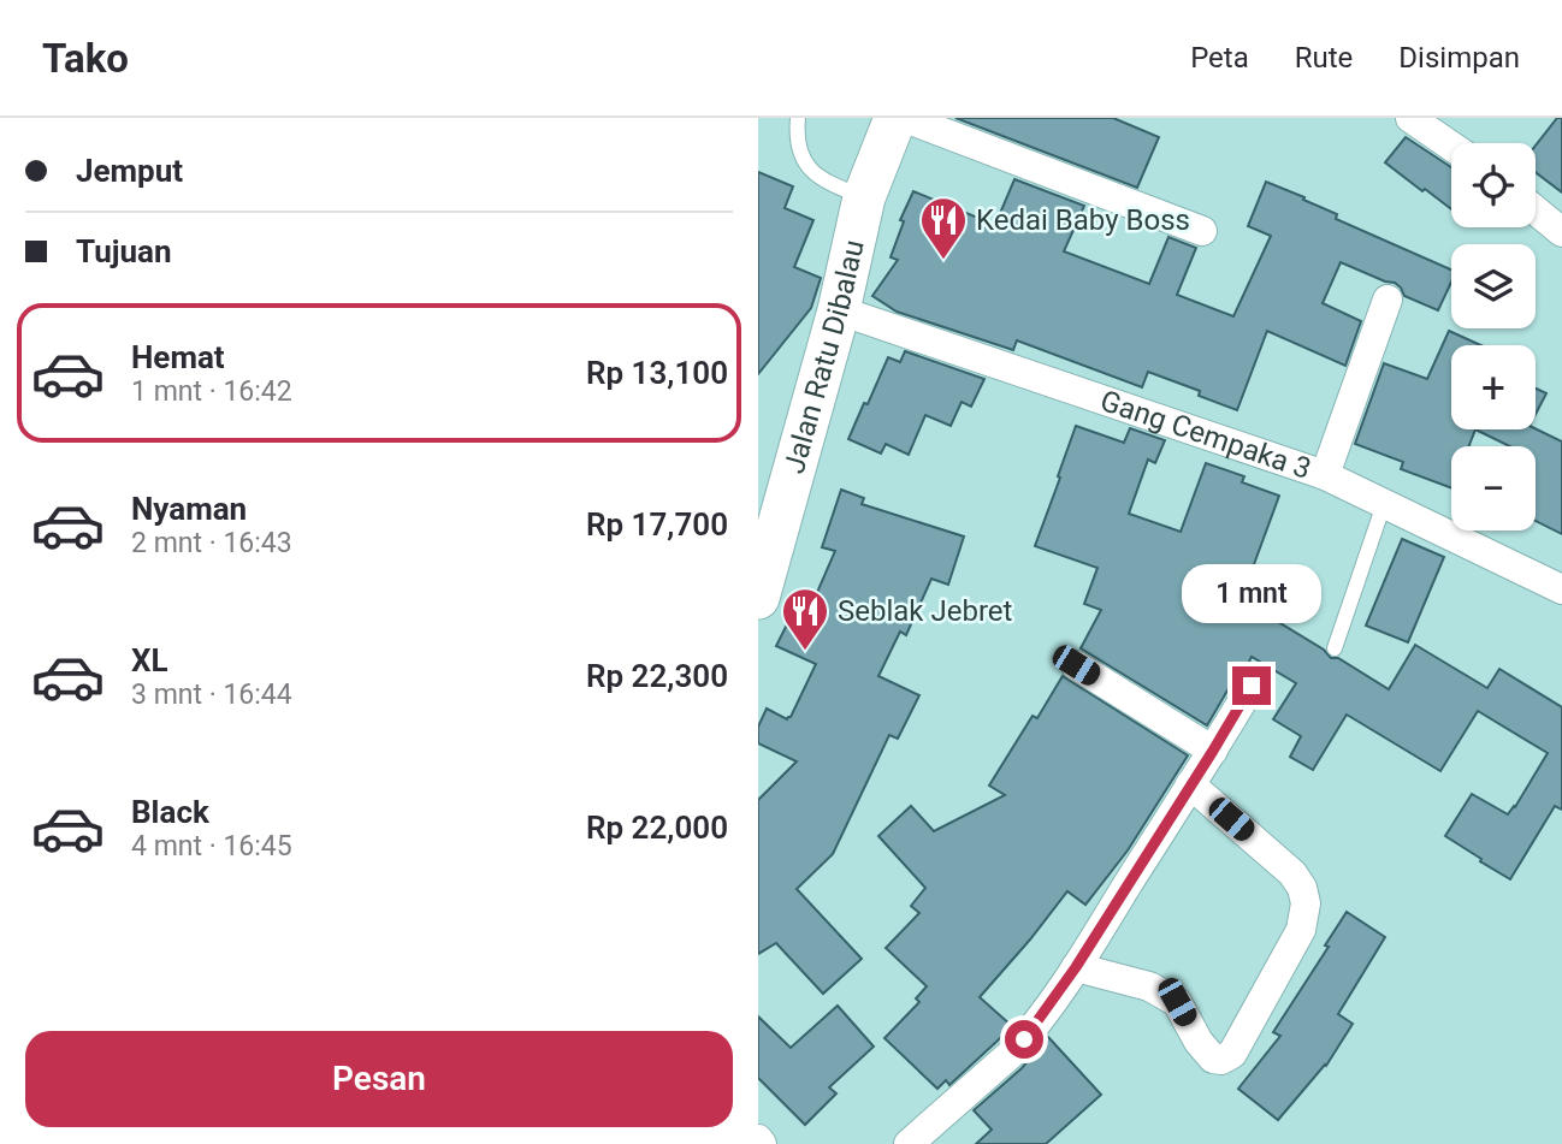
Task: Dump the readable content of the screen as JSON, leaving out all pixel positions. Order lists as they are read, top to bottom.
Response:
{
  "streets": {
    "main road": ["Jalan Ratu Dibalau"],
    "street": ["Gang Cempaka 3"]
  },
  "crossings": [
    ["Jalan Ratu Dibalau", "Gang Cempaka 3"]
  ],
  "places": {
    "restaurant": ["Kedai Baby Boss", "Seblak Jebret"]
  },
  "page": {
    "header": "Tako",
    "nav": ["Peta", "Rute", "Disimpan"],
    "banner": ["Jemput", "Tujuan"],
    "map_buttons": ["+", "−"],
    "list": [
      {
        "name": "Hemat",
        "note": "1 mnt · 16:42",
        "value": "Rp 13,100"
      },
      {
        "name": "Nyaman",
        "note": "2 mnt · 16:43",
        "value": "Rp 17,700"
      },
      {
        "name": "XL",
        "note": "3 mnt · 16:44",
        "value": "Rp 22,300"
      },
      {
        "name": "Black",
        "note": "4 mnt · 16:45",
        "value": "Rp 22,000"
      }
    ],
    "bubble": "1 mnt",
    "buttons": "Pesan"
  }
}
